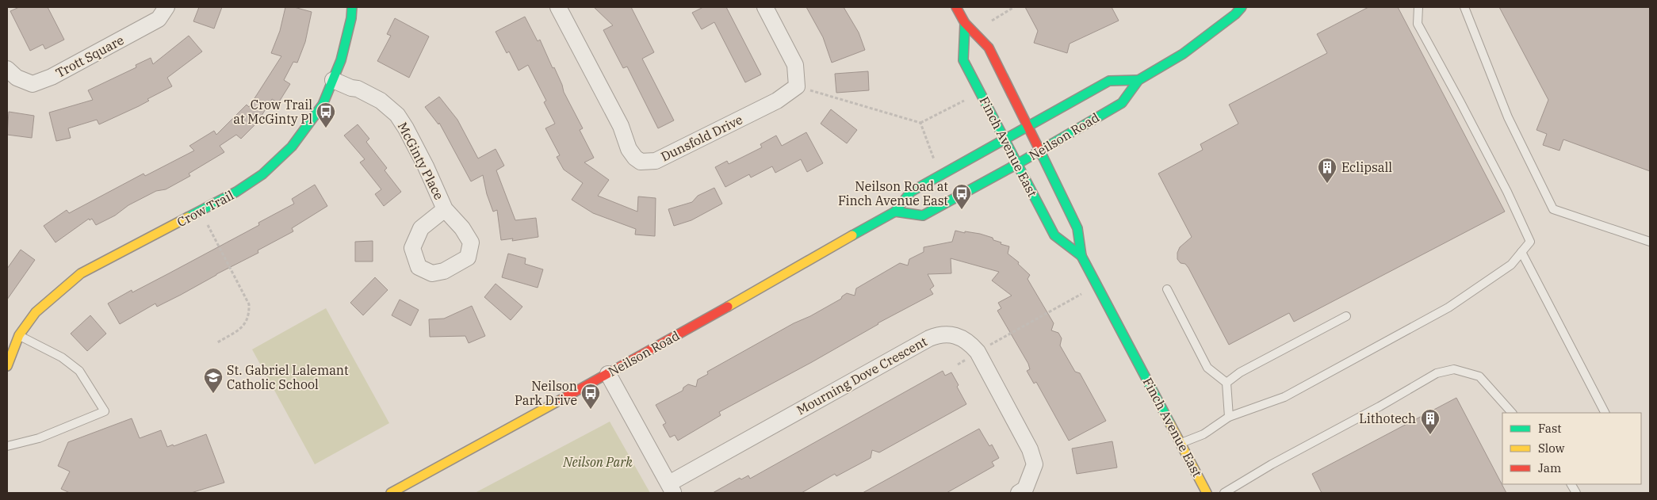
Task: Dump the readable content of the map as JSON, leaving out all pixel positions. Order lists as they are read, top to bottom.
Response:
{
  "streets": {
    "main road": ["Neilson Road", "Finch Avenue East", "Crow Trail"],
    "street": [
      "Trott Square",
      "Dunsfold Drive",
      "McGinty Place",
      "Mourning Dove Crescent"
    ]
  },
  "crossings": [
    ["Neilson Road", "Finch Avenue East"],
    ["McGinty Place", "Crow Trail"]
  ],
  "parks": ["Neilson Park"],
  "places": {
    "bus stop": ["Crow Trail at McGinty Pl", "Neilson Road at Finch Avenue East", "Neilson Park Drive"],
    "building": ["Eclipsall", "Lithotech"],
    "school or university": ["St. Gabriel Lalemant Catholic School"]
  },
  "legend": ["Fast", "Slow", "Jam"]
}
